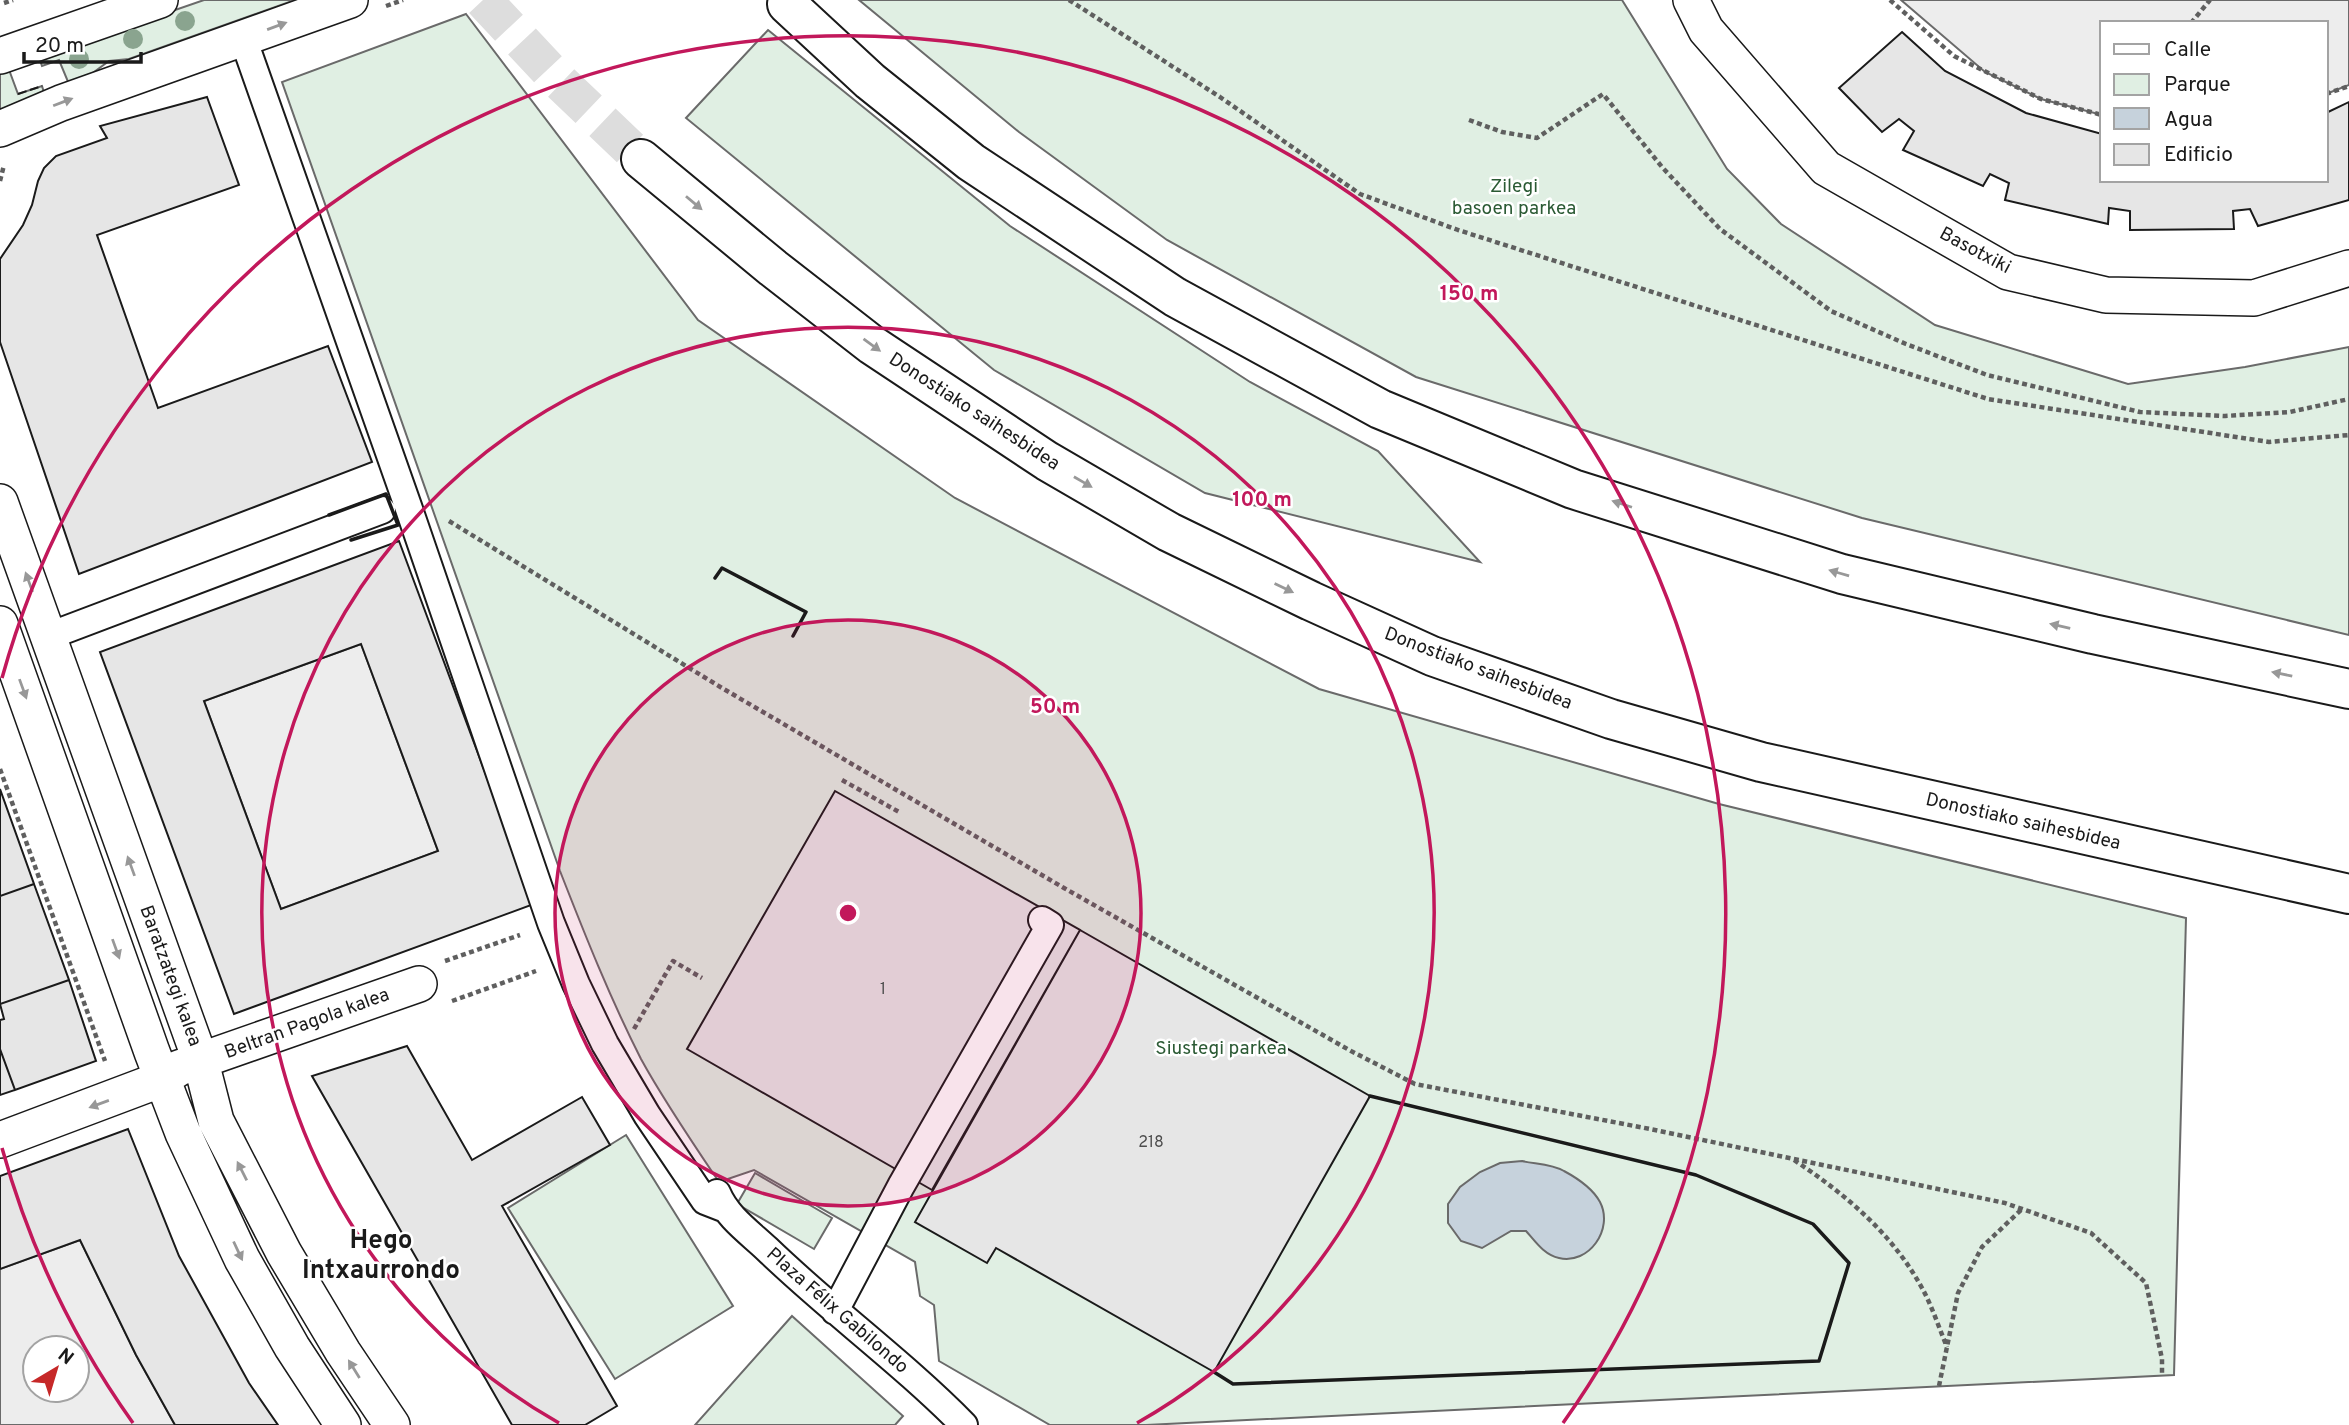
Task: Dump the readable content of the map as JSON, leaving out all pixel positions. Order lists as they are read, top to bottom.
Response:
{
  "streets": {
    "highway": ["Donostiako saihesbidea"],
    "street": [
      "Basotxiki",
      "Baratzategi kalea",
      "Beltran Pagola kalea",
      "Plaza Félix Gabilondo"
    ]
  },
  "crossings": [
    ["Baratzategi kalea", "Beltran Pagola kalea"]
  ],
  "one_way": ["Beltran Pagola kalea"],
  "districts": ["Hego Intxaurrondo"],
  "parks": ["Zilegi basoen parkea", "Siustegi parkea"],
  "house_numbers": ["1", "218"],
  "legend": [
    "Calle",
    "Parque",
    "Agua",
    "Edificio"
  ],
  "scale_bar": "20 m",
  "north": "top right",
  "rings": ["150 m", "100 m", "50 m"]
}
